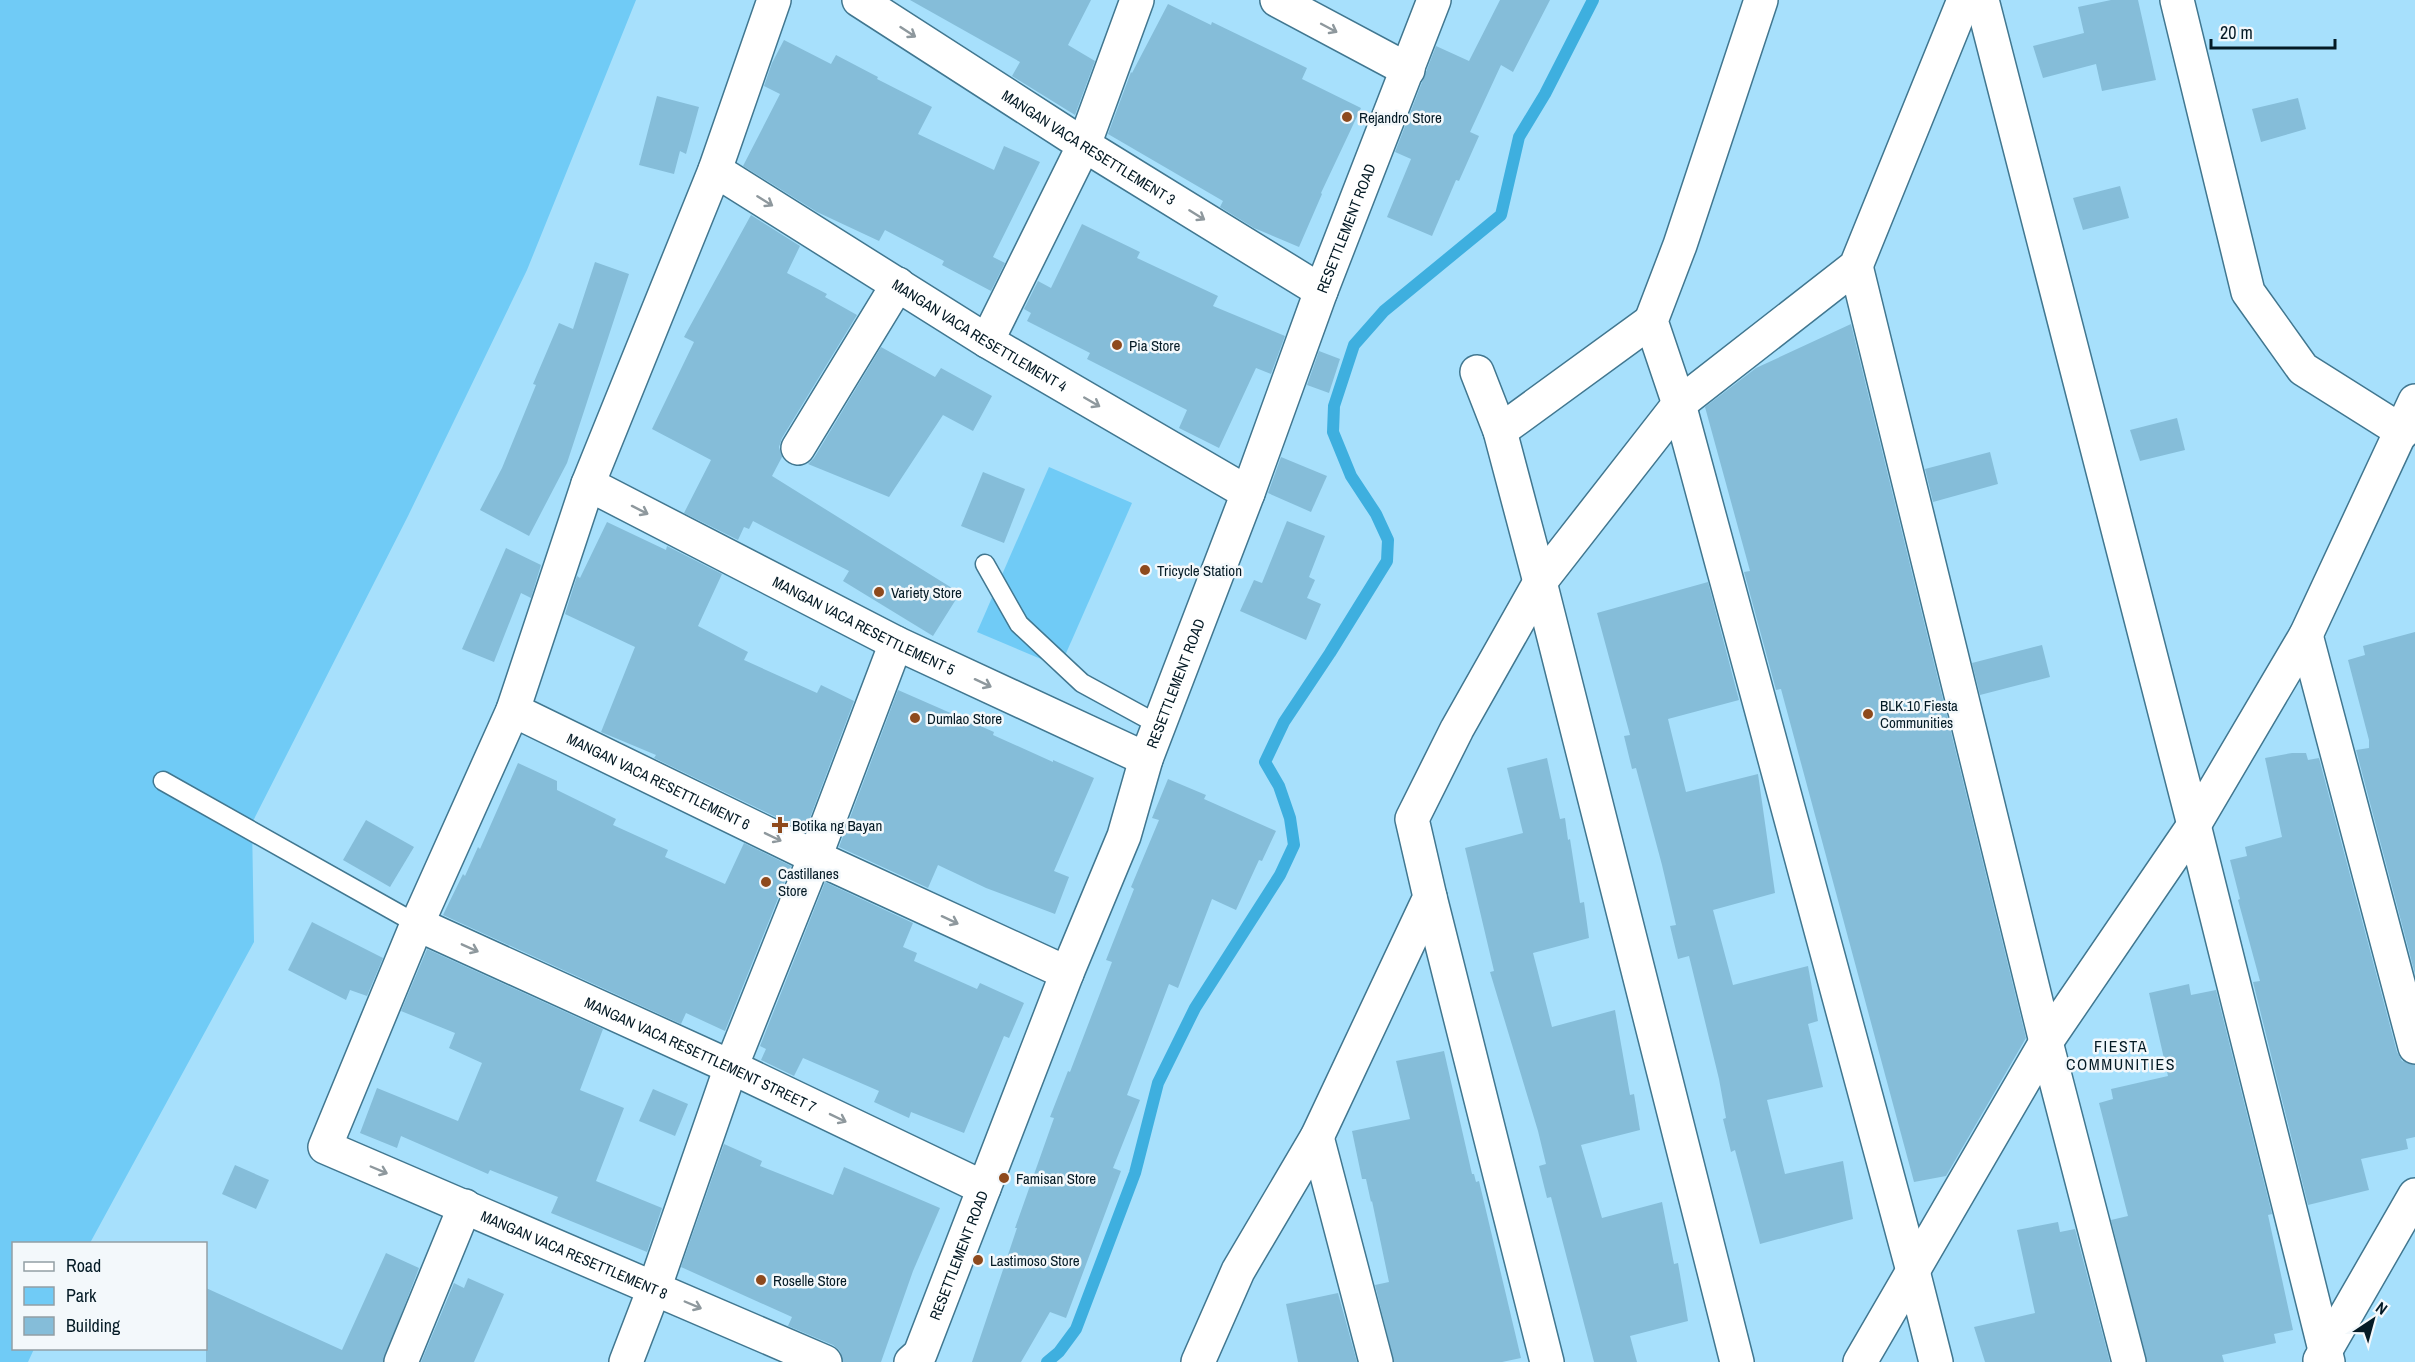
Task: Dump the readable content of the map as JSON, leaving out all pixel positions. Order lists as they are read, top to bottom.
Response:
{
  "streets": {
    "street": [
      "MANGAN VACA RESETTLEMENT 3",
      "RESETTLEMENT ROAD",
      "MANGAN VACA RESETTLEMENT 4",
      "MANGAN VACA RESETTLEMENT 5",
      "MANGAN VACA RESETTLEMENT 6",
      "MANGAN VACA RESETTLEMENT STREET 7",
      "MANGAN VACA RESETTLEMENT 8"
    ]
  },
  "crossings": [
    ["MANGAN VACA RESETTLEMENT 3", "RESETTLEMENT ROAD"],
    ["RESETTLEMENT ROAD", "MANGAN VACA RESETTLEMENT 4"],
    ["RESETTLEMENT ROAD", "MANGAN VACA RESETTLEMENT 5"],
    ["RESETTLEMENT ROAD", "MANGAN VACA RESETTLEMENT 6"],
    ["RESETTLEMENT ROAD", "MANGAN VACA RESETTLEMENT STREET 7"],
    ["MANGAN VACA RESETTLEMENT STREET 7", "MANGAN VACA RESETTLEMENT 8"]
  ],
  "one_way": [
    "MANGAN VACA RESETTLEMENT 3",
    "MANGAN VACA RESETTLEMENT 4",
    "MANGAN VACA RESETTLEMENT 5",
    "MANGAN VACA RESETTLEMENT 6",
    "MANGAN VACA RESETTLEMENT STREET 7"
  ],
  "districts": ["FIESTA COMMUNITIES"],
  "places": {
    "other": [
      "Rejandro Store",
      "Pia Store",
      "Tricycle Station",
      "Variety Store",
      "BLK.10 Fiesta Communities",
      "Dumlao Store",
      "Castillanes Store",
      "Famisan Store",
      "Lastimoso Store",
      "Roselle Store"
    ],
    "health": ["Botika ng Bayan"]
  },
  "legend": ["Road", "Park", "Building"],
  "scale_bar": "20 m",
  "north": "top right"
}
